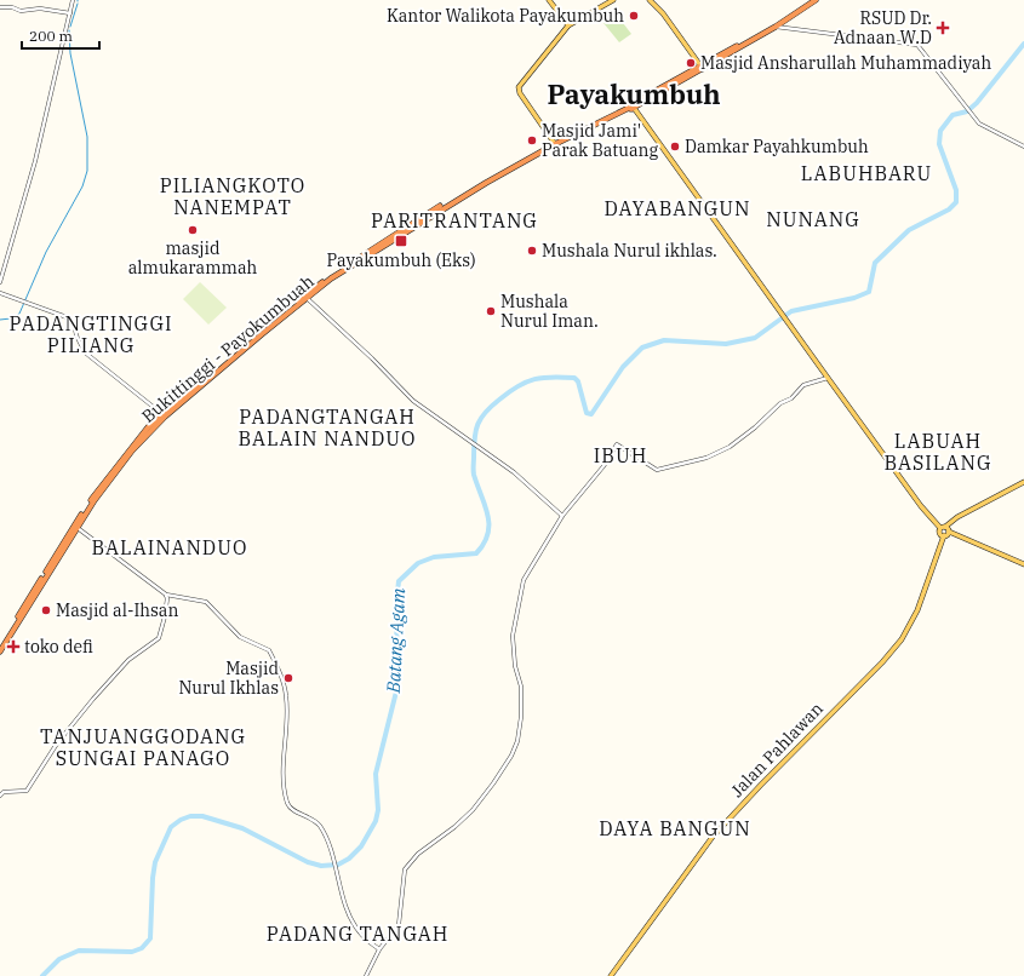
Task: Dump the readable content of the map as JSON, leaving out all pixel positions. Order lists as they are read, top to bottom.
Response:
{
  "streets": {
    "highway": ["Bukittinggi - Payokumbuah"],
    "main road": ["Jalan Pahlawan"]
  },
  "districts": [
    "Payakumbuh",
    "LABUHBARU",
    "PILIANGKOTO NANEMPAT",
    "DAYABANGUN",
    "NUNANG",
    "PARITRANTANG",
    "PADANGTINGGI PILIANG",
    "PADANGTANGAH BALAIN NANDUO",
    "LABUAH BASILANG",
    "IBUH",
    "BALAINANDUO",
    "TANJUANGGODANG SUNGAI PANAGO",
    "DAYA BANGUN",
    "PADANG TANGAH"
  ],
  "water": ["Batang Agam"],
  "places": {
    "other": [
      "Kantor Walikota Payakumbuh",
      "Masjid Ansharullah Muhammadiyah",
      "Masjid Jami' Parak Batuang",
      "Damkar Payahkumbuh",
      "masjid almukarammah",
      "Mushala Nurul ikhlas.",
      "Mushala Nurul Iman.",
      "Masjid al-Ihsan",
      "Masjid Nurul Ikhlas"
    ],
    "health": ["RSUD Dr. Adnaan W.D", "toko defi"],
    "transit": ["Payakumbuh (Eks)"]
  },
  "scale_bar": "200 m"
}
